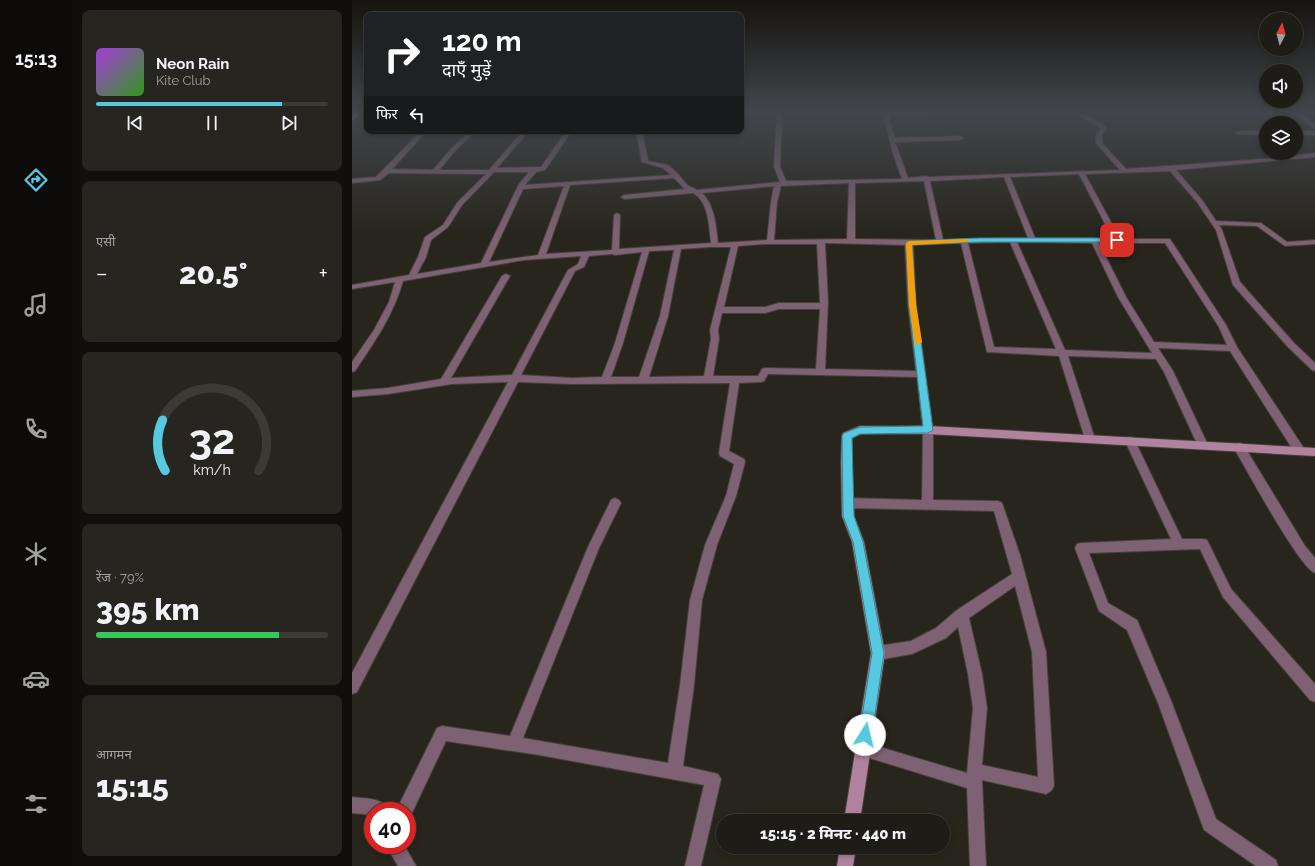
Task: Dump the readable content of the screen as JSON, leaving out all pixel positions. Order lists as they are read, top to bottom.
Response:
{
  "north": "top",
  "page": {
    "tabs": "15:13",
    "turn": ["120 m", "दाएँ मुड़ें"],
    "song": ["Neon Rain", "Kite Club"],
    "then": "फिर",
    "tile": [
      "एसी",
      ["रेंज · 79%", "395 km"],
      ["आगमन", "15:15"]
    ],
    "heat": ["−", "20.5°", "+"],
    "limit": "40",
    "trip": "15:15 · 2 मिनट · 440 m",
    "gauge": ["32", "km/h"]
  }
}
